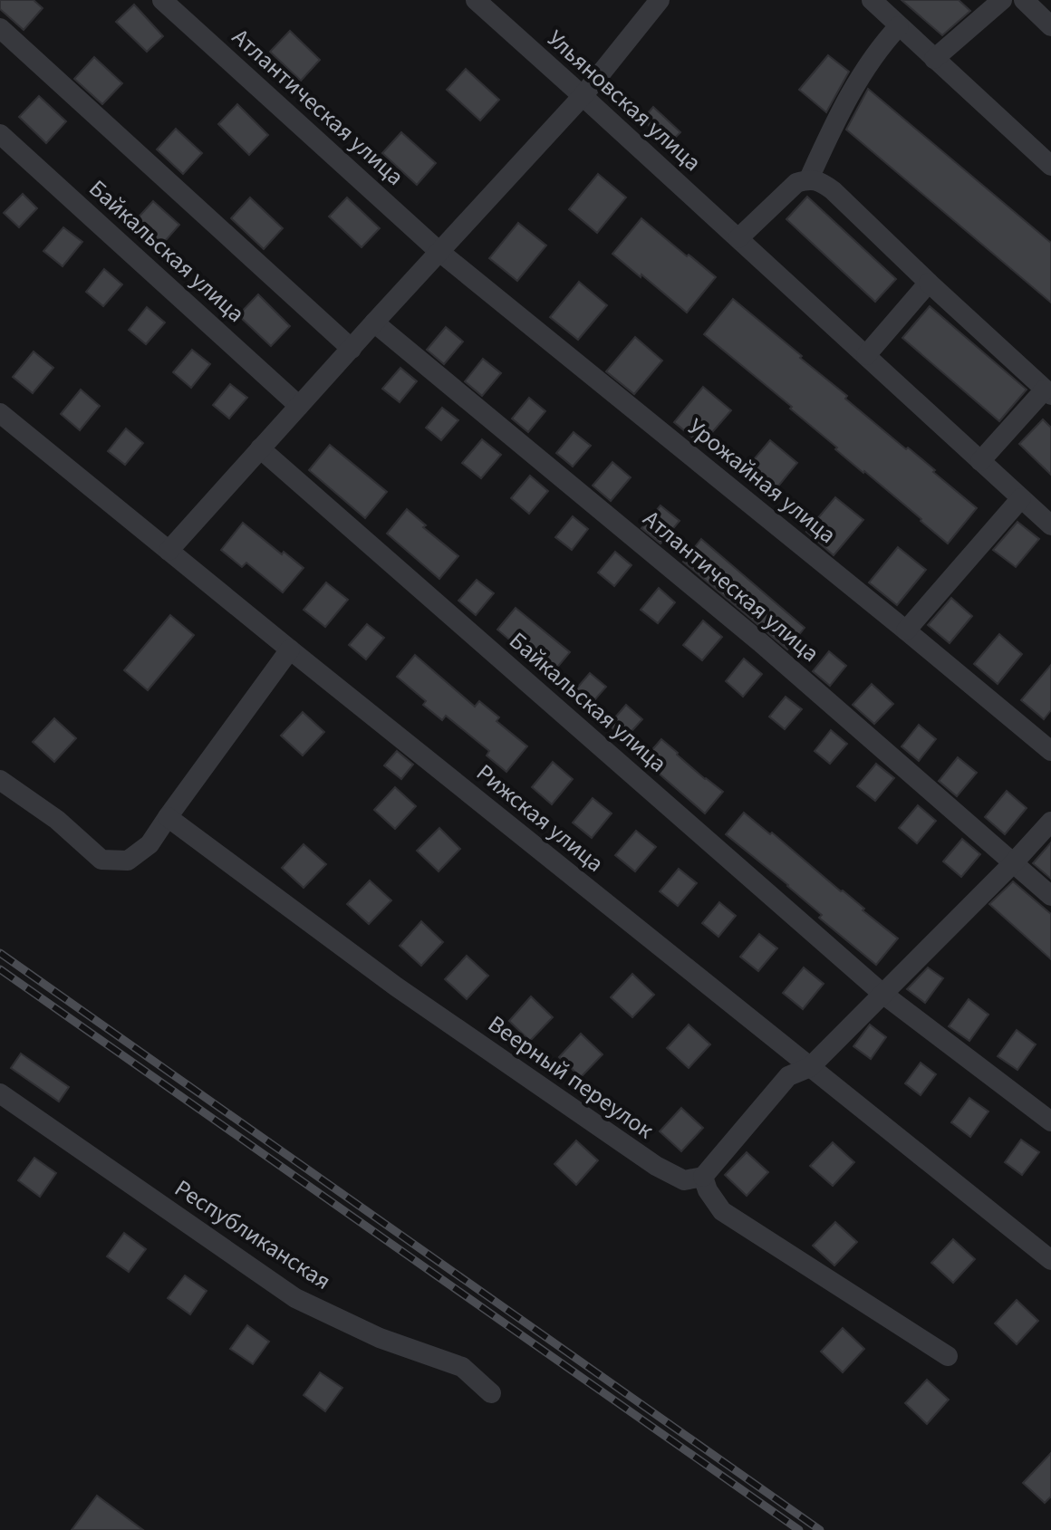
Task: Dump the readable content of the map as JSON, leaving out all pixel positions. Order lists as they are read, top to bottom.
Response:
{
  "streets": {
    "street": [
      "Ульяновская улица",
      "Атлантическая улица",
      "Байкальская улица",
      "Урожайная улица",
      "Рижская улица",
      "Веерный переулок",
      "Республиканская"
    ]
  },
  "crossings": [
    ["Атлантическая улица", "Урожайная улица"]
  ]
}
